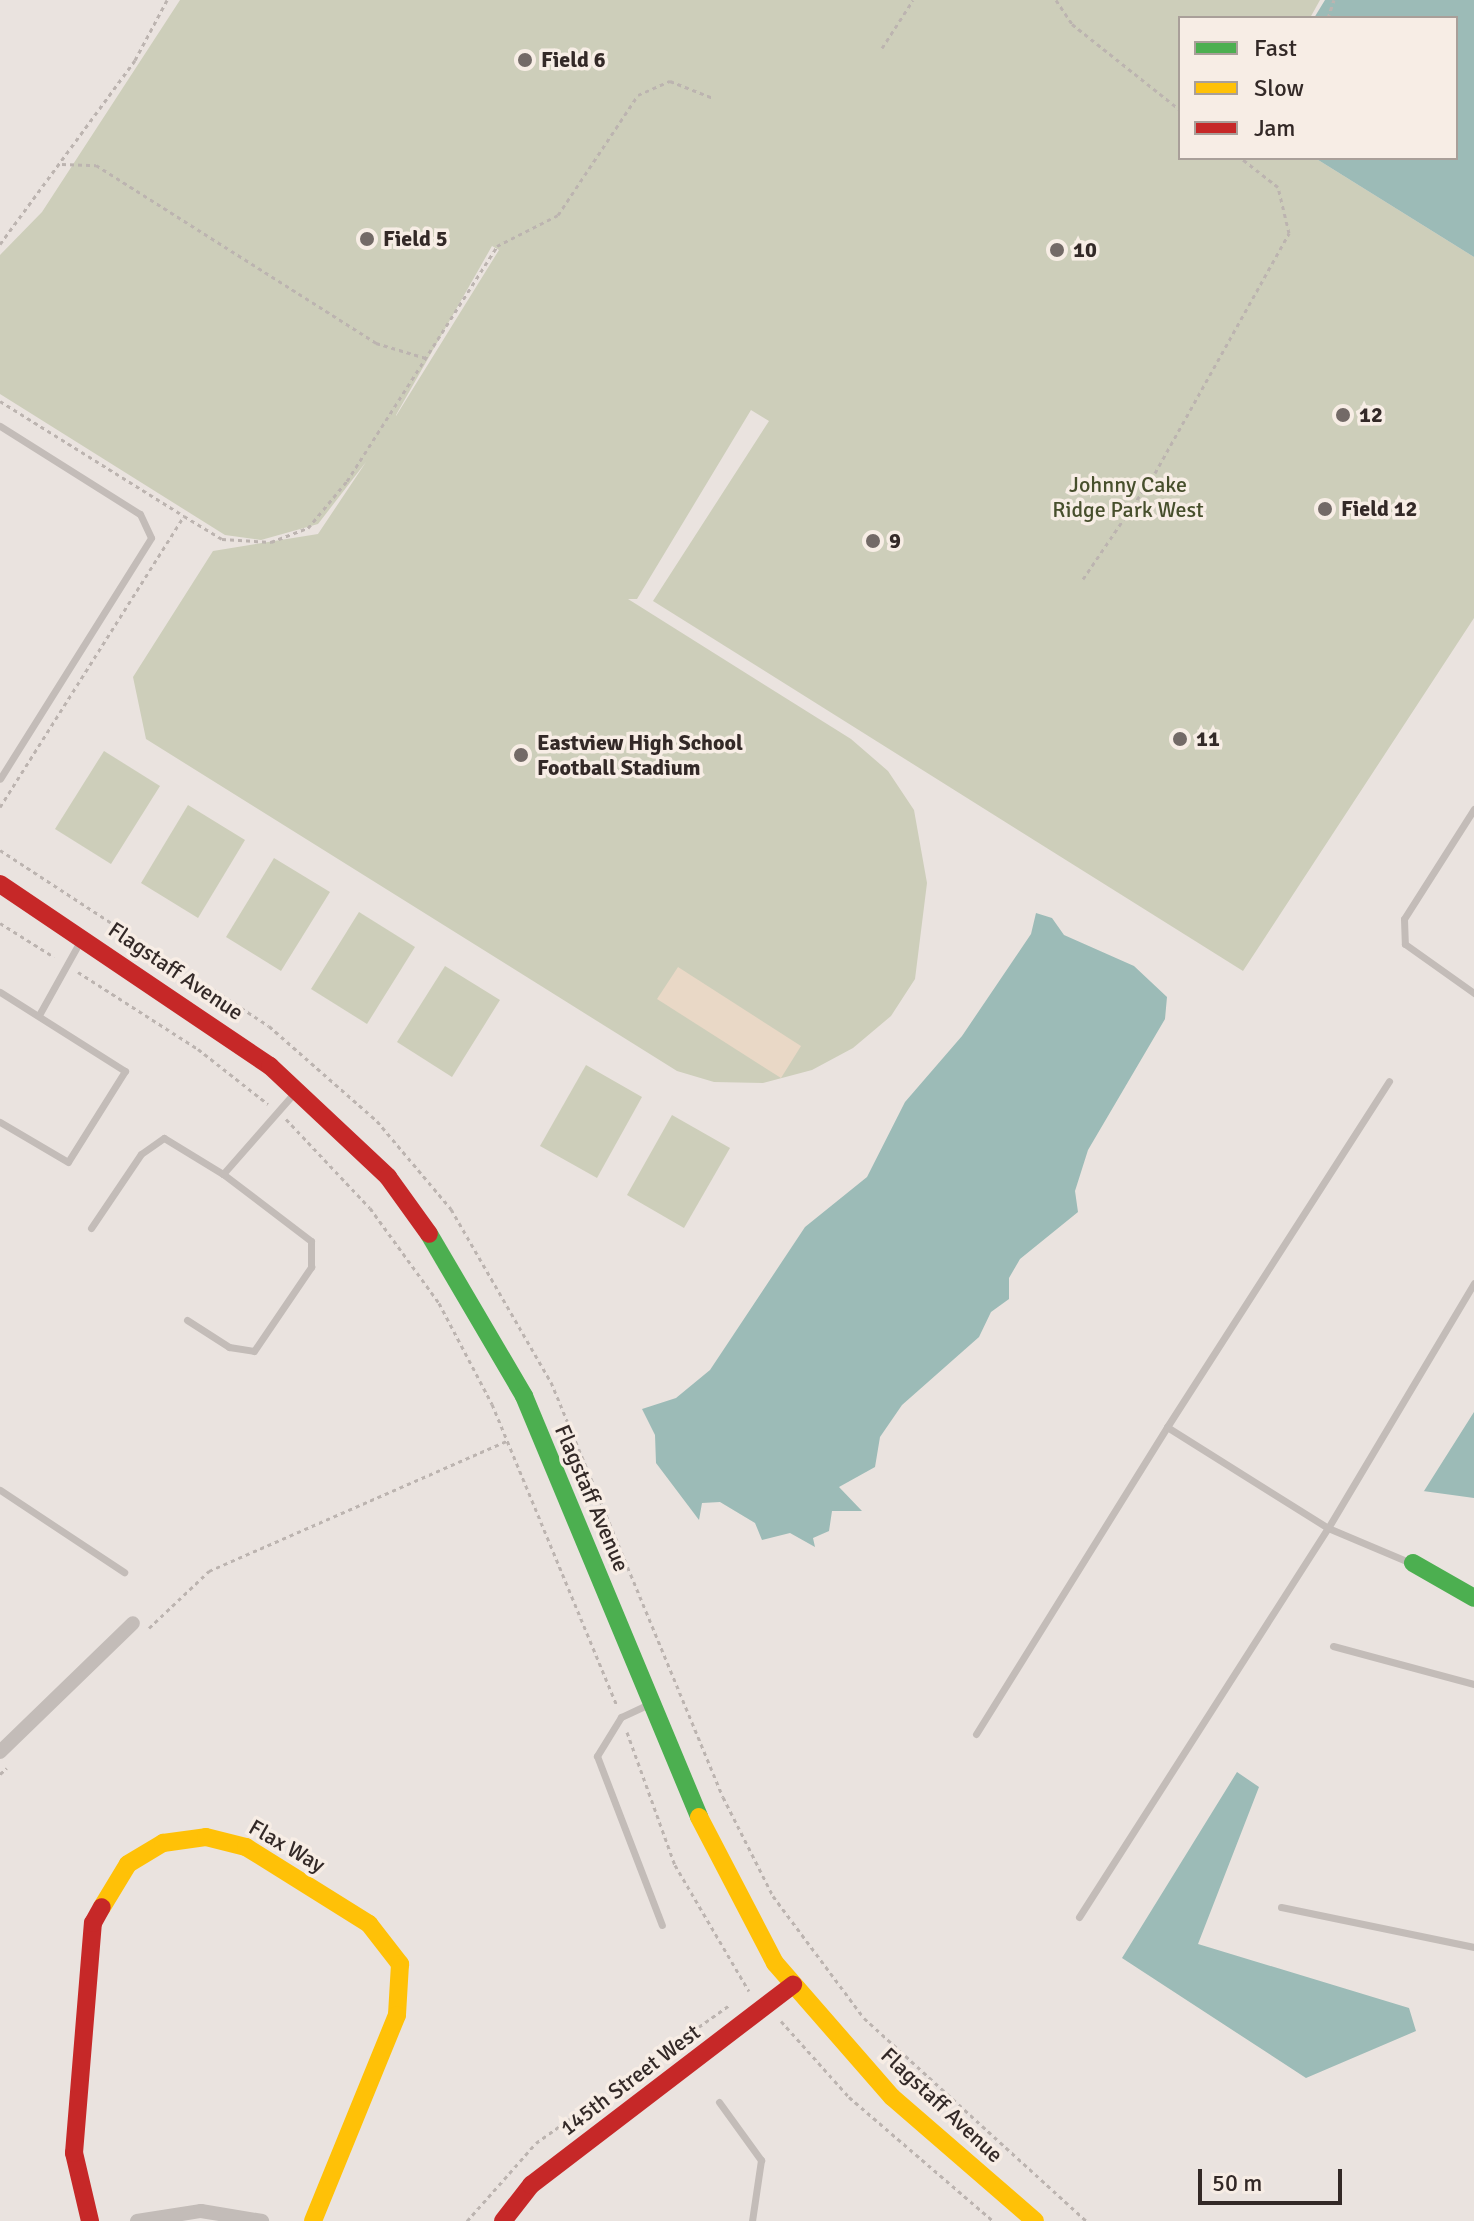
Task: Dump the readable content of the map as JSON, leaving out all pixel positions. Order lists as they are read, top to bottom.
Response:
{
  "streets": {
    "street": ["Flagstaff Avenue", "Flax Way", "145th Street West"]
  },
  "crossings": [
    ["Flagstaff Avenue", "145th Street West"]
  ],
  "parks": ["Johnny Cake Ridge Park West"],
  "places": [
    "Field 6",
    "Field 5",
    "10",
    "12",
    "Field 12",
    "9",
    "11",
    "Eastview High School Football Stadium"
  ],
  "legend": ["Fast", "Slow", "Jam"],
  "scale_bar": "50 m"
}
